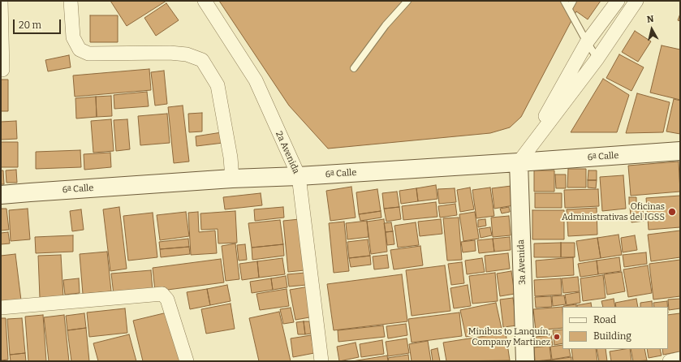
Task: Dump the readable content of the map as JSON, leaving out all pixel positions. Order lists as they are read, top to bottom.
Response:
{
  "streets": {
    "main road": ["6ª Calle", "3a Avenida"],
    "street": ["2a Avenida"]
  },
  "crossings": [
    ["2a Avenida", "6ª Calle"],
    ["6ª Calle", "3a Avenida"]
  ],
  "places": ["Oficinas Administrativas del IGSS", "Minibus to Lanquín, Company Martinez"],
  "legend": ["Road", "Building"],
  "scale_bar": "20 m",
  "north": "top"
}
